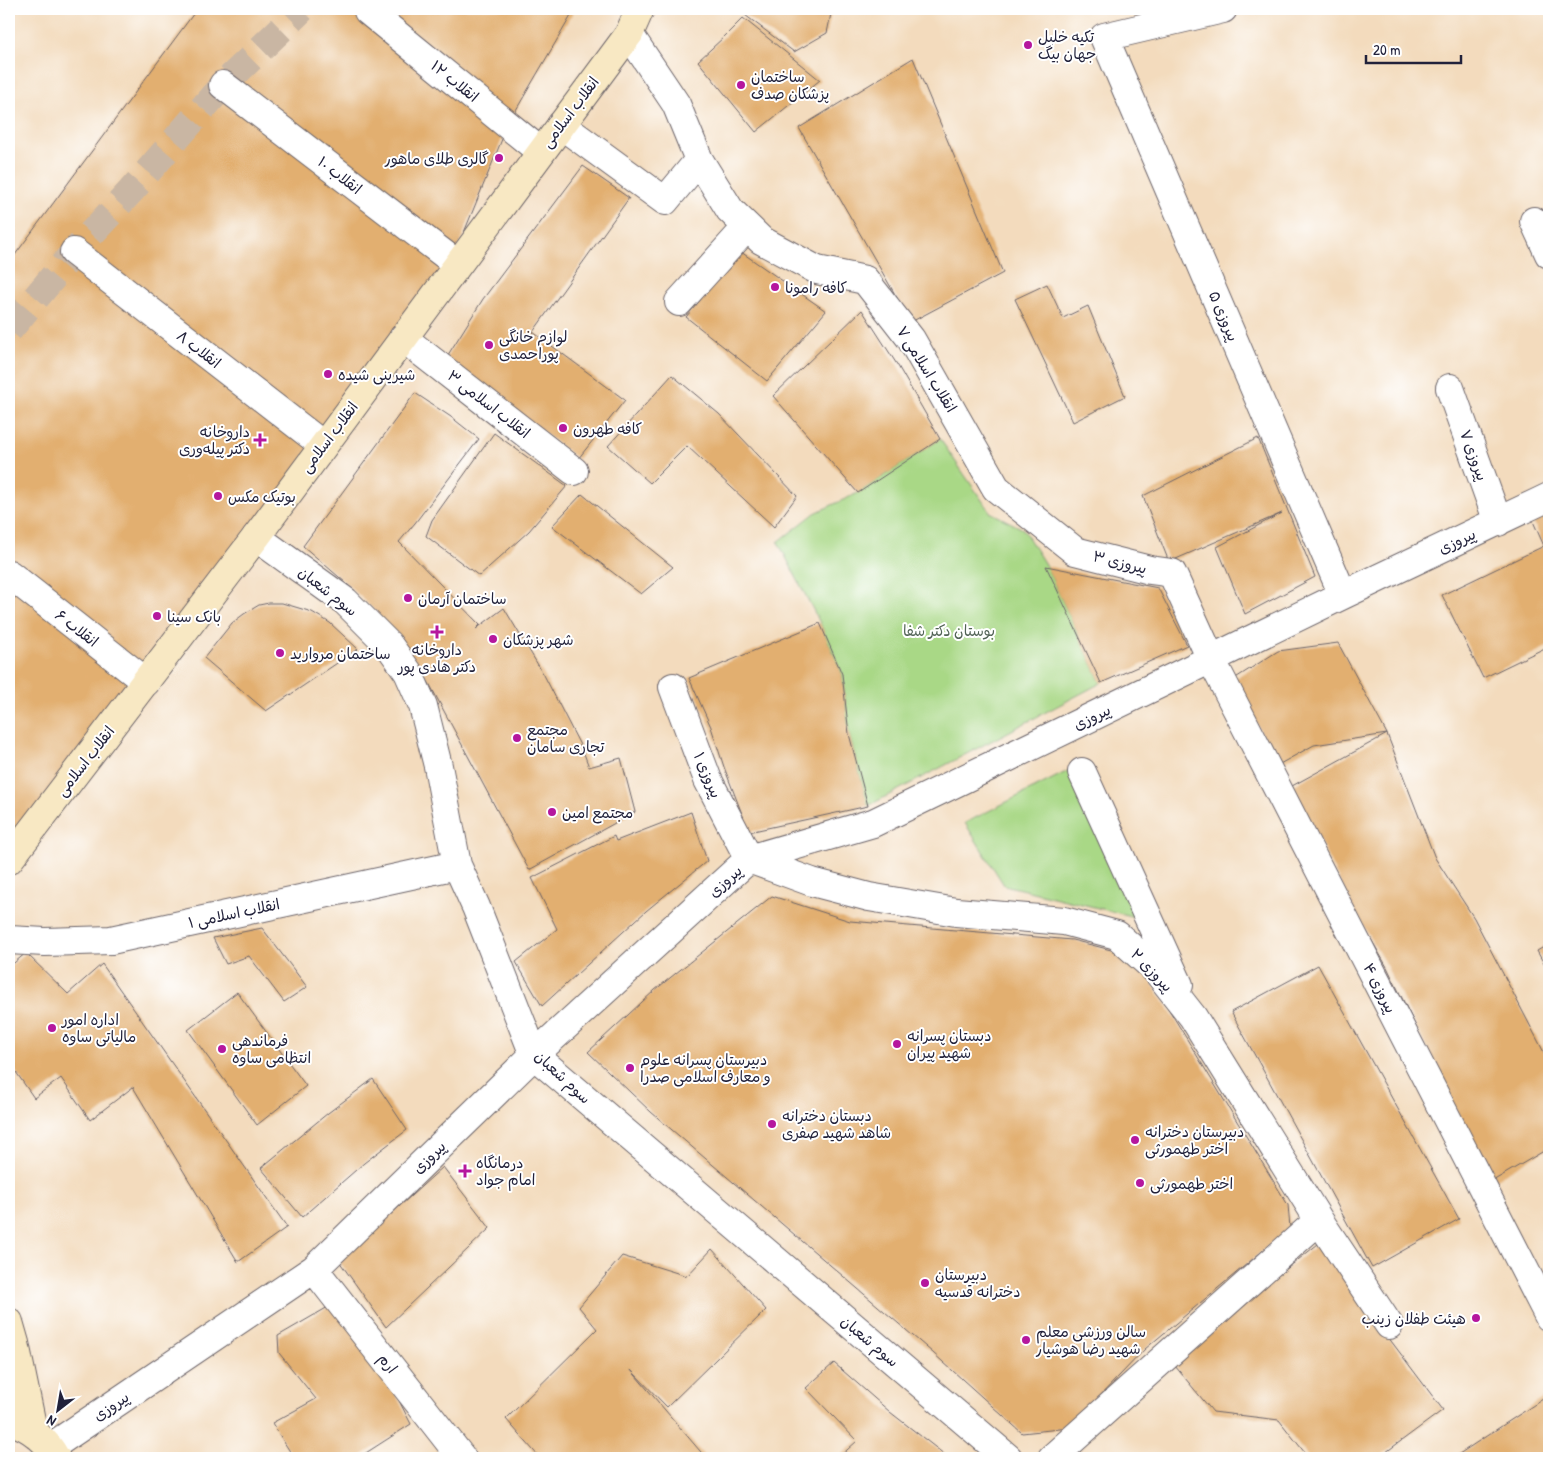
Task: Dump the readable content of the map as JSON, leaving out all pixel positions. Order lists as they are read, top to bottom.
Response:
{
  "streets": {
    "street": [
      "انقلاب ۱۲",
      "انقلاب اسلامی",
      "انقلاب ۱۰",
      "پیروزی ۵",
      "انقلاب ۸",
      "انقلاب اسلامی ۷",
      "انقلاب اسلامی ۳",
      "پیروزی ۷",
      "پیروزی",
      "پیروزی ۳",
      "سوم شعبان",
      "انقلاب ۶",
      "پیروزی ۱",
      "انقلاب اسلامی ۱",
      "پیروزی ۲",
      "پیروزی ۴",
      "ارم"
    ]
  },
  "crossings": [
    ["انقلاب ۱۲", "انقلاب اسلامی"],
    ["انقلاب اسلامی", "انقلاب ۱۰"],
    ["انقلاب اسلامی", "انقلاب ۸"],
    ["انقلاب اسلامی", "انقلاب اسلامی ۷"],
    ["انقلاب اسلامی", "انقلاب اسلامی ۳"],
    ["انقلاب اسلامی", "سوم شعبان"],
    ["انقلاب اسلامی", "انقلاب ۶"],
    ["پیروزی ۵", "پیروزی"],
    ["انقلاب اسلامی ۷", "پیروزی ۳"],
    ["پیروزی ۷", "پیروزی"],
    ["پیروزی", "پیروزی ۳"],
    ["پیروزی", "سوم شعبان"],
    ["پیروزی", "پیروزی ۱"],
    ["پیروزی", "پیروزی ۲"],
    ["پیروزی", "پیروزی ۴"],
    ["پیروزی", "ارم"],
    ["پیروزی ۳", "پیروزی ۴"],
    ["سوم شعبان", "انقلاب اسلامی ۱"],
    ["پیروزی ۱", "پیروزی ۲"]
  ],
  "parks": ["بوستان دکتر شفا"],
  "places": {
    "other": [
      "تکیه خلیل جهان بیگ",
      "ساختمان پزشکان صدف",
      "گالری طلای ماهور",
      "کافه رامونا",
      "لوازم خانگی پوراحمدی",
      "شیرینی شیده",
      "کافه طهرون",
      "بوتیک مکس",
      "ساختمان آرمان",
      "بانک سینا",
      "شهر پزشکان",
      "ساختمان مروارید",
      "مجتمع تجاری سامان",
      "مجتمع امین",
      "اداره امور مالیاتی ساوه",
      "دبستان پسرانه شهید پیران",
      "فرماندهی انتظامی ساوه",
      "دبیرستان پسرانه علوم و معارف اسلامی صدرا",
      "دبستان دخترانه شاهد شهید صفری",
      "دبیرستان دخترانه اختر طهمورثی",
      "اختر طهمورثی",
      "دبیرستان دخترانه قدسیه",
      "هیئت طفلان زینب",
      "سالن ورزشی معلم شهید رضا هوشیار"
    ],
    "health": ["داروخانه دکتر پیله‌وری", "داروخانه دکتر هادی پور", "درمانگاه امام جواد"]
  },
  "scale_bar": "20 m",
  "north": "bottom left"
}
